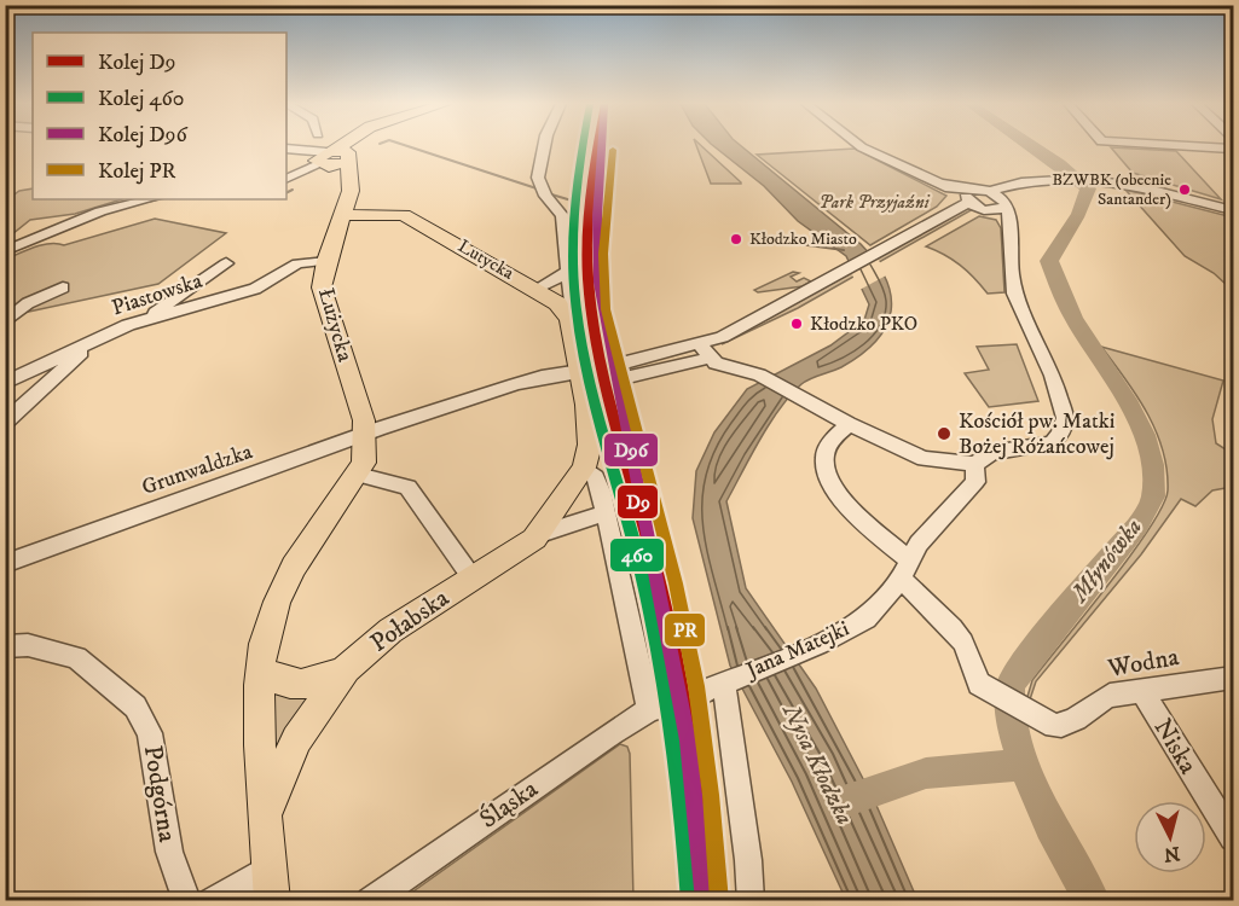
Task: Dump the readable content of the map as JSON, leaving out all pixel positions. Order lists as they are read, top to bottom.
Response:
{
  "streets": {
    "main road": ["Lutycka", "Łużycka", "Połabska"],
    "street": [
      "Piastowska",
      "Grunwaldzka",
      "Jana Matejki",
      "Wodna",
      "Niska",
      "Podgórna",
      "Śląska"
    ]
  },
  "crossings": [
    ["Lutycka", "Łużycka"],
    ["Piastowska", "Łużycka"],
    ["Łużycka", "Grunwaldzka"],
    ["Grunwaldzka", "Połabska"],
    ["Jana Matejki", "Wodna"],
    ["Wodna", "Niska"]
  ],
  "water": ["Młynówka", "Nysa Kłodzka"],
  "parks": ["Park Przyjaźni"],
  "places": [
    "BZWBK (obecnie Santander)",
    "Kłodzko Miasto",
    "Kłodzko PKO",
    "Kościół pw. Matki Bożej Różańcowej"
  ],
  "lines": [
    "rail line D9",
    "rail line 460",
    "rail line D96",
    "rail line PR"
  ],
  "legend": [
    "Kolej D9",
    "Kolej 460",
    "Kolej D96",
    "Kolej PR"
  ],
  "north": "bottom"
}
